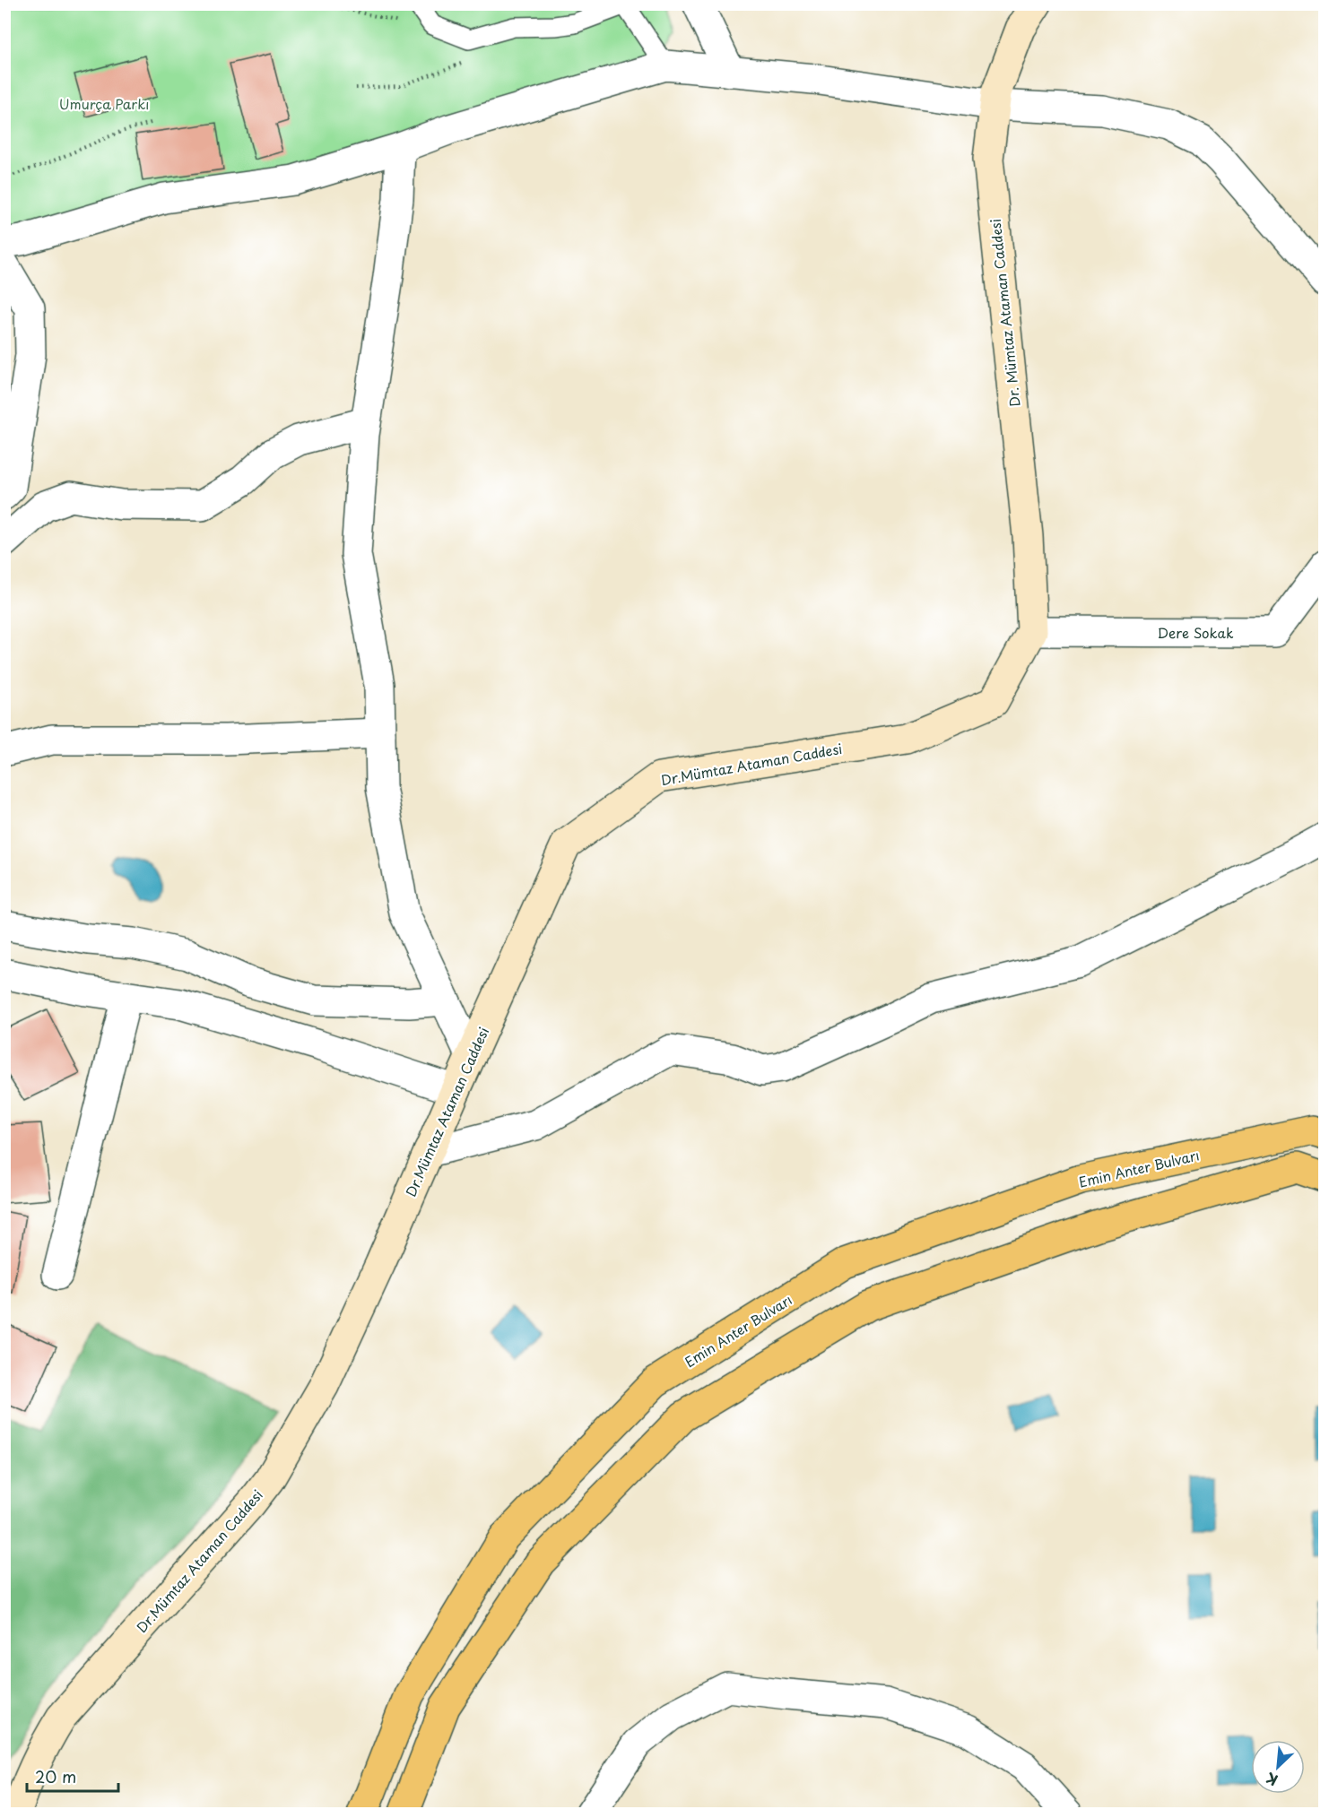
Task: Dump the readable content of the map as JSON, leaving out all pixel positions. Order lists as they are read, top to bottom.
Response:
{
  "streets": {
    "highway": ["Emin Anter Bulvarı"],
    "street": ["Dr. Mümtaz Ataman Caddesi", "Dere Sokak", "Dr.Mümtaz Ataman Caddesi"]
  },
  "crossings": [
    ["Dr. Mümtaz Ataman Caddesi", "Dere Sokak"],
    ["Dr. Mümtaz Ataman Caddesi", "Dr.Mümtaz Ataman Caddesi"],
    ["Dere Sokak", "Dr.Mümtaz Ataman Caddesi"]
  ],
  "parks": ["Umurça Parkı"],
  "scale_bar": "20 m",
  "north": "bottom left"
}
